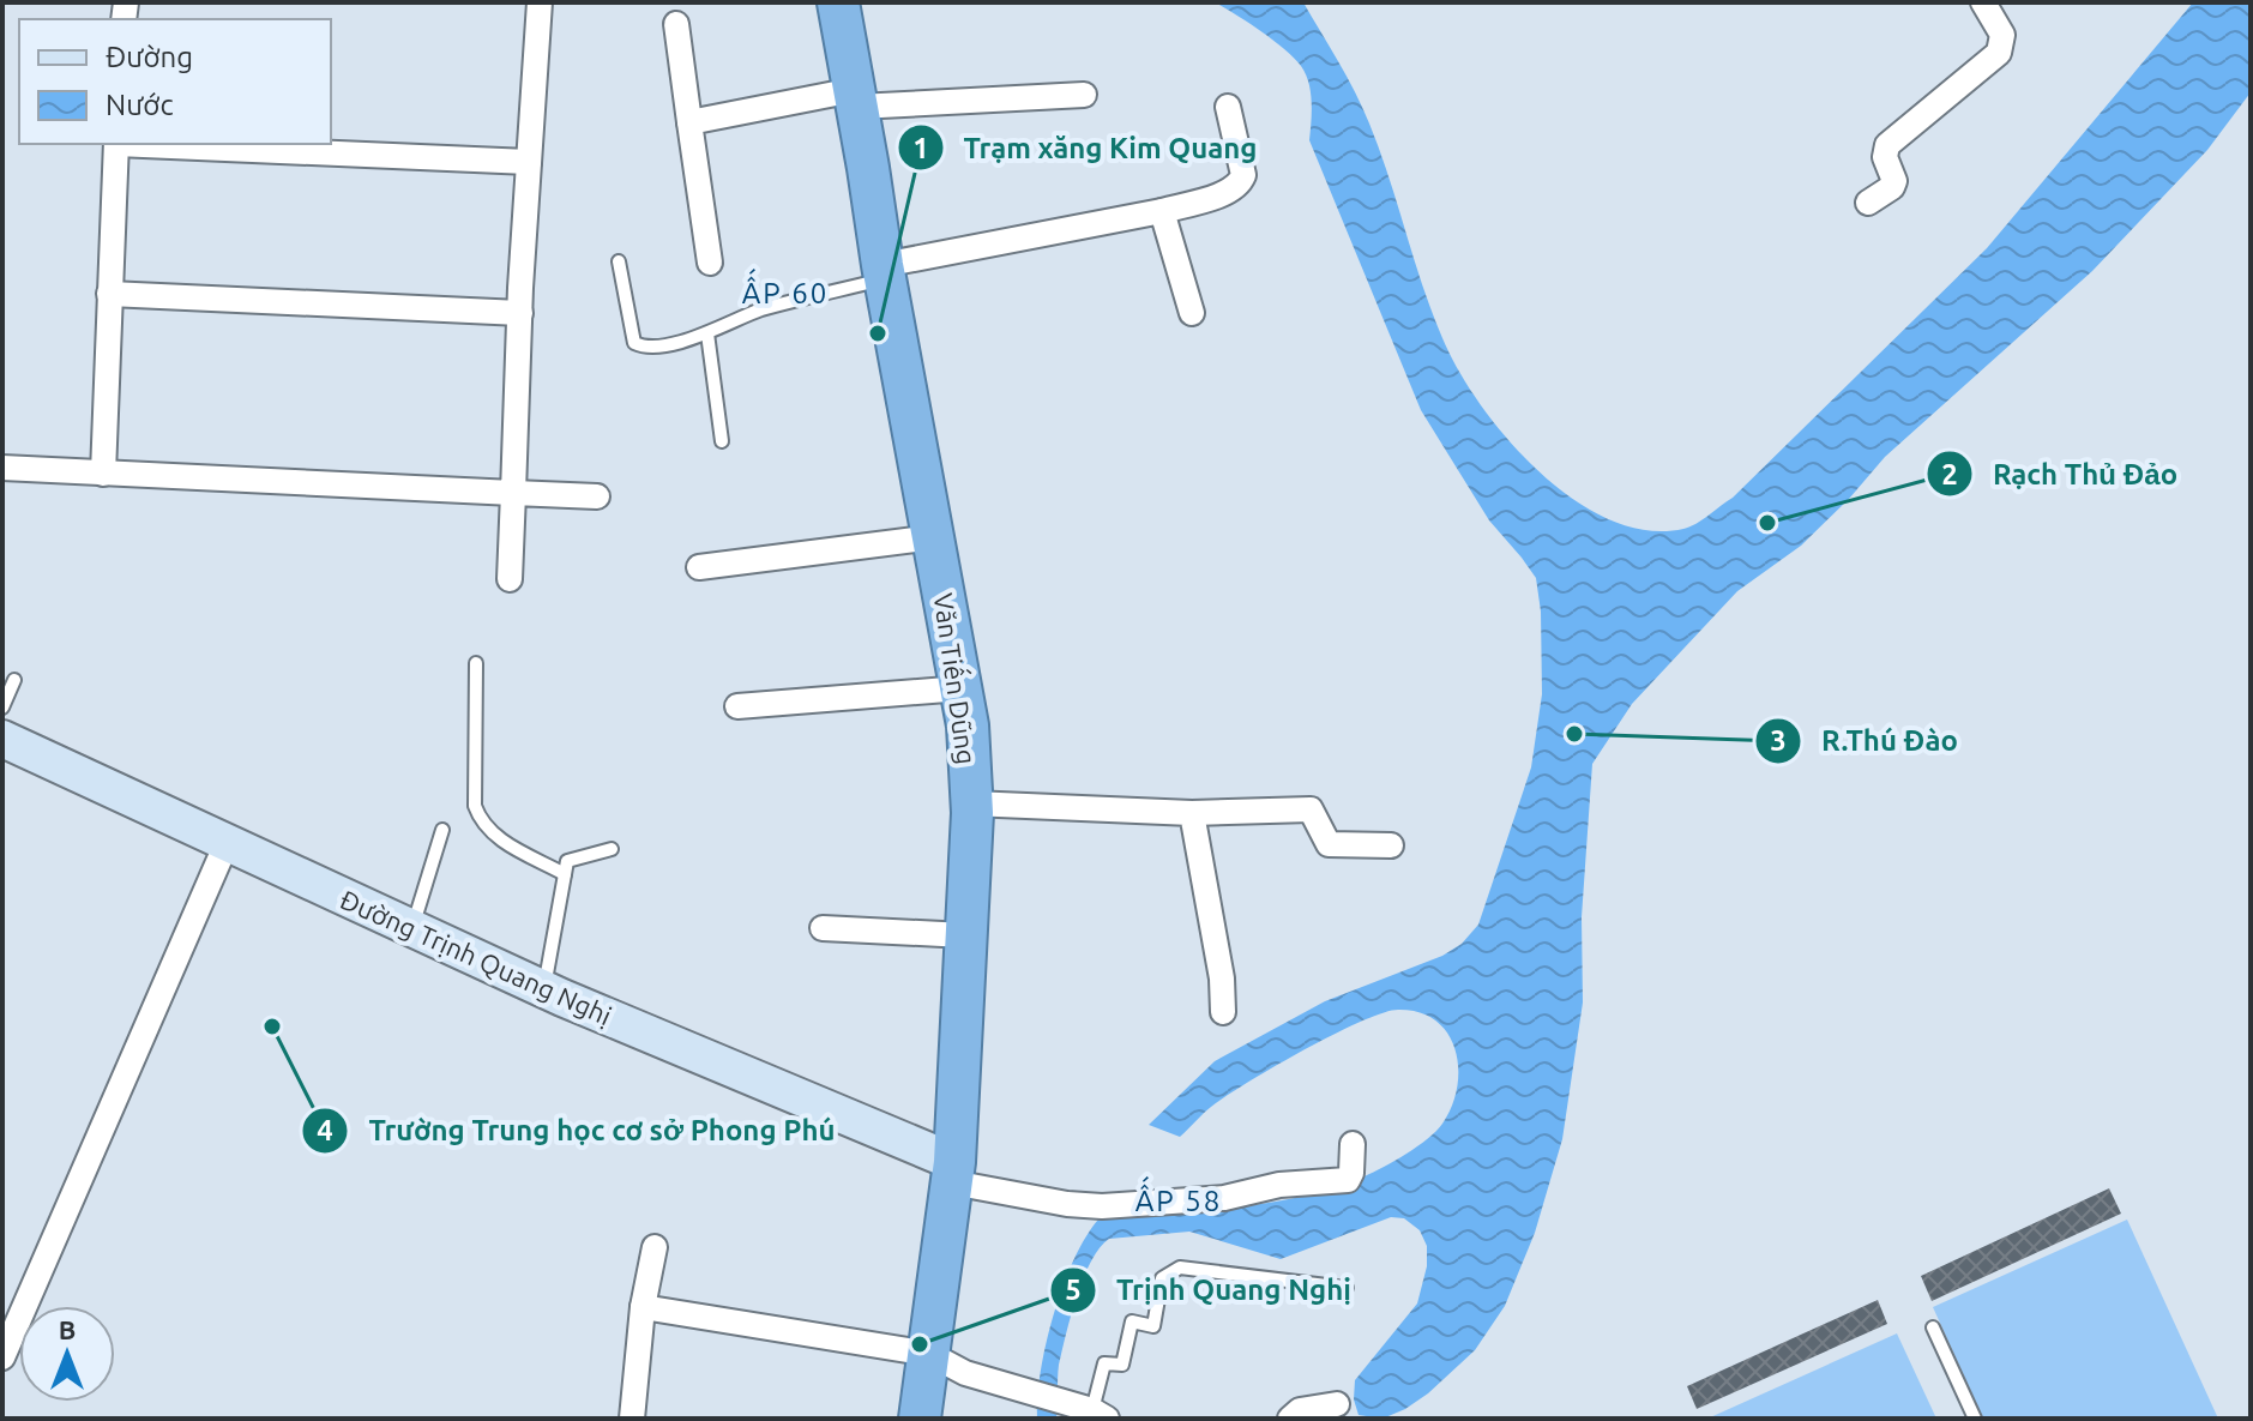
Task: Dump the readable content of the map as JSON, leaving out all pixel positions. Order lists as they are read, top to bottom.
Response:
{
  "streets": {
    "highway": ["Văn Tiến Dũng"],
    "main road": ["Đường Trịnh Quang Nghị"]
  },
  "crossings": [
    ["Văn Tiến Dũng", "Đường Trịnh Quang Nghị"]
  ],
  "districts": ["ẤP 60", "ẤP 58"],
  "places": [
    "Trạm xăng Kim Quang",
    "Rạch Thủ Đảo",
    "R.Thú Đào",
    "Trường Trung học cơ sở Phong Phú",
    "Trịnh Quang Nghị"
  ],
  "legend": ["Đường", "Nước"],
  "north": "top"
}
